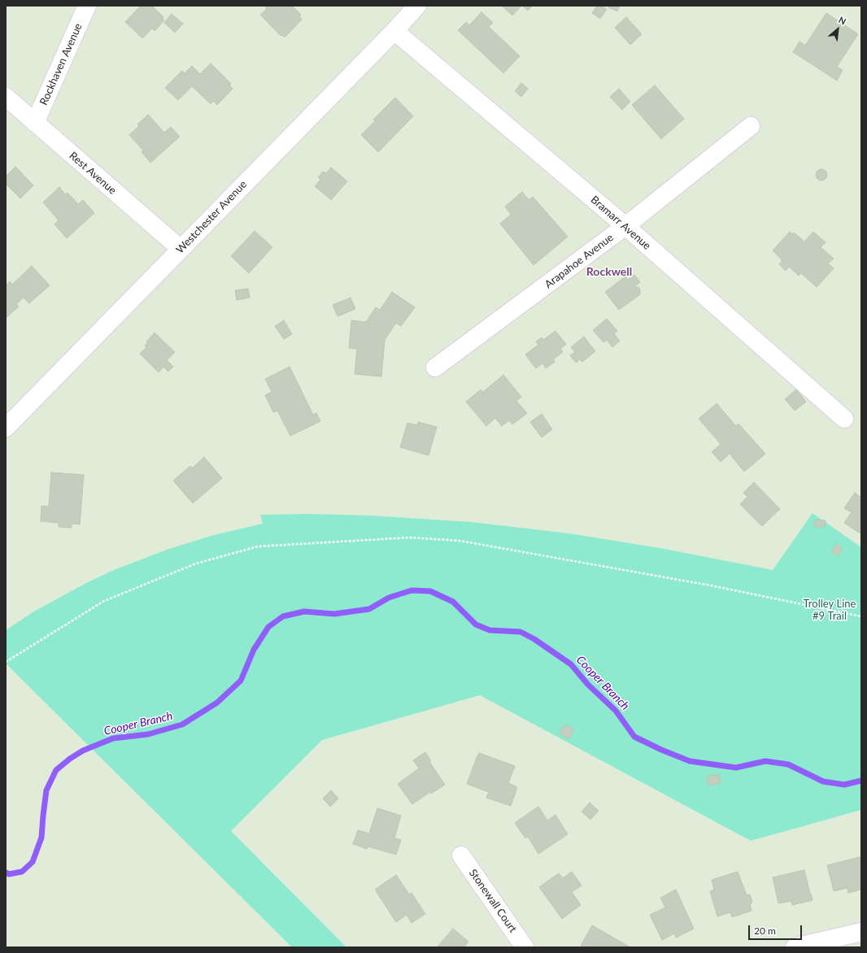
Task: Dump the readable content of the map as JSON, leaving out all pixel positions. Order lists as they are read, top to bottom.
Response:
{
  "streets": {
    "street": [
      "Rockhaven Avenue",
      "Rest Avenue",
      "Westchester Avenue",
      "Bramarr Avenue",
      "Arapahoe Avenue",
      "Stonewall Court"
    ]
  },
  "crossings": [
    ["Rockhaven Avenue", "Rest Avenue"],
    ["Rest Avenue", "Westchester Avenue"],
    ["Westchester Avenue", "Bramarr Avenue"],
    ["Bramarr Avenue", "Arapahoe Avenue"]
  ],
  "districts": ["Rockwell"],
  "water": ["Cooper Branch"],
  "parks": ["Trolley Line #9 Trail"],
  "scale_bar": "20 m",
  "north": "top right"
}
